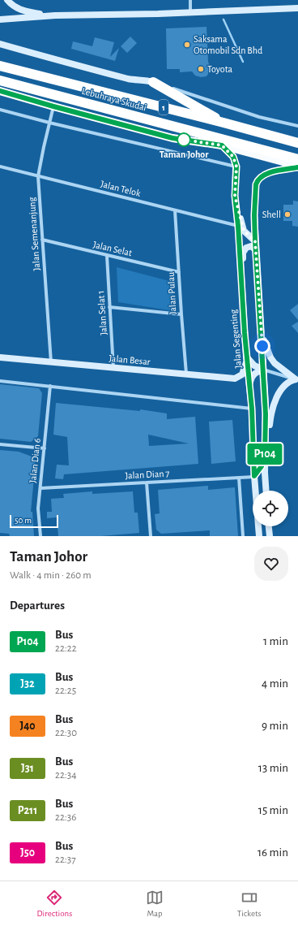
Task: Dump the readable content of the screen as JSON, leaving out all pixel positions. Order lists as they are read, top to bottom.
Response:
{
  "streets": {
    "highway": ["Lebuhraya Skudai", "1"],
    "street": [
      "Jalan Telok",
      "Jalan Semenanjung",
      "Jalan Selat",
      "Jalan Pulau",
      "Jalan Selat 1",
      "Jalan Segenting",
      "Jalan Besar",
      "Jalan Dian 6",
      "Jalan Dian 7"
    ]
  },
  "crossings": [
    ["Jalan Telok", "Jalan Semenanjung"],
    ["Jalan Telok", "Jalan Pulau"],
    ["Jalan Telok", "Jalan Segenting"],
    ["Jalan Semenanjung", "Jalan Selat"],
    ["Jalan Semenanjung", "Jalan Besar"],
    ["Jalan Selat", "Jalan Pulau"],
    ["Jalan Selat", "Jalan Selat 1"],
    ["Jalan Pulau", "Jalan Besar"],
    ["Jalan Selat 1", "Jalan Besar"],
    ["Jalan Segenting", "Jalan Besar"],
    ["Jalan Segenting", "Jalan Dian 7"],
    ["Jalan Dian 6", "Jalan Dian 7"]
  ],
  "places": [
    "Saksama Otomobil Sdn Bhd",
    "Toyota",
    "Taman Johor",
    "Shell"
  ],
  "lines": ["bus line P104"],
  "scale_bar": "50 m",
  "page": {
    "on_map": "P104",
    "scale": "50 m",
    "heading": [
      ["Taman Johor", "Walk · 4 min · 260 m"],
      "Departures"
    ],
    "list": [
      {
        "mark": "P104",
        "name": "Bus",
        "note": "22:22",
        "value": "1 min"
      },
      {
        "mark": "J32",
        "name": "Bus",
        "note": "22:25",
        "value": "4 min"
      },
      {
        "mark": "J40",
        "name": "Bus",
        "note": "22:30",
        "value": "9 min"
      },
      {
        "mark": "J31",
        "name": "Bus",
        "note": "22:34",
        "value": "13 min"
      },
      {
        "mark": "P211",
        "name": "Bus",
        "note": "22:36",
        "value": "15 min"
      },
      {
        "mark": "J50",
        "name": "Bus",
        "note": "22:37",
        "value": "16 min"
      }
    ],
    "tabs": ["Directions", "Map", "Tickets"]
  }
}
